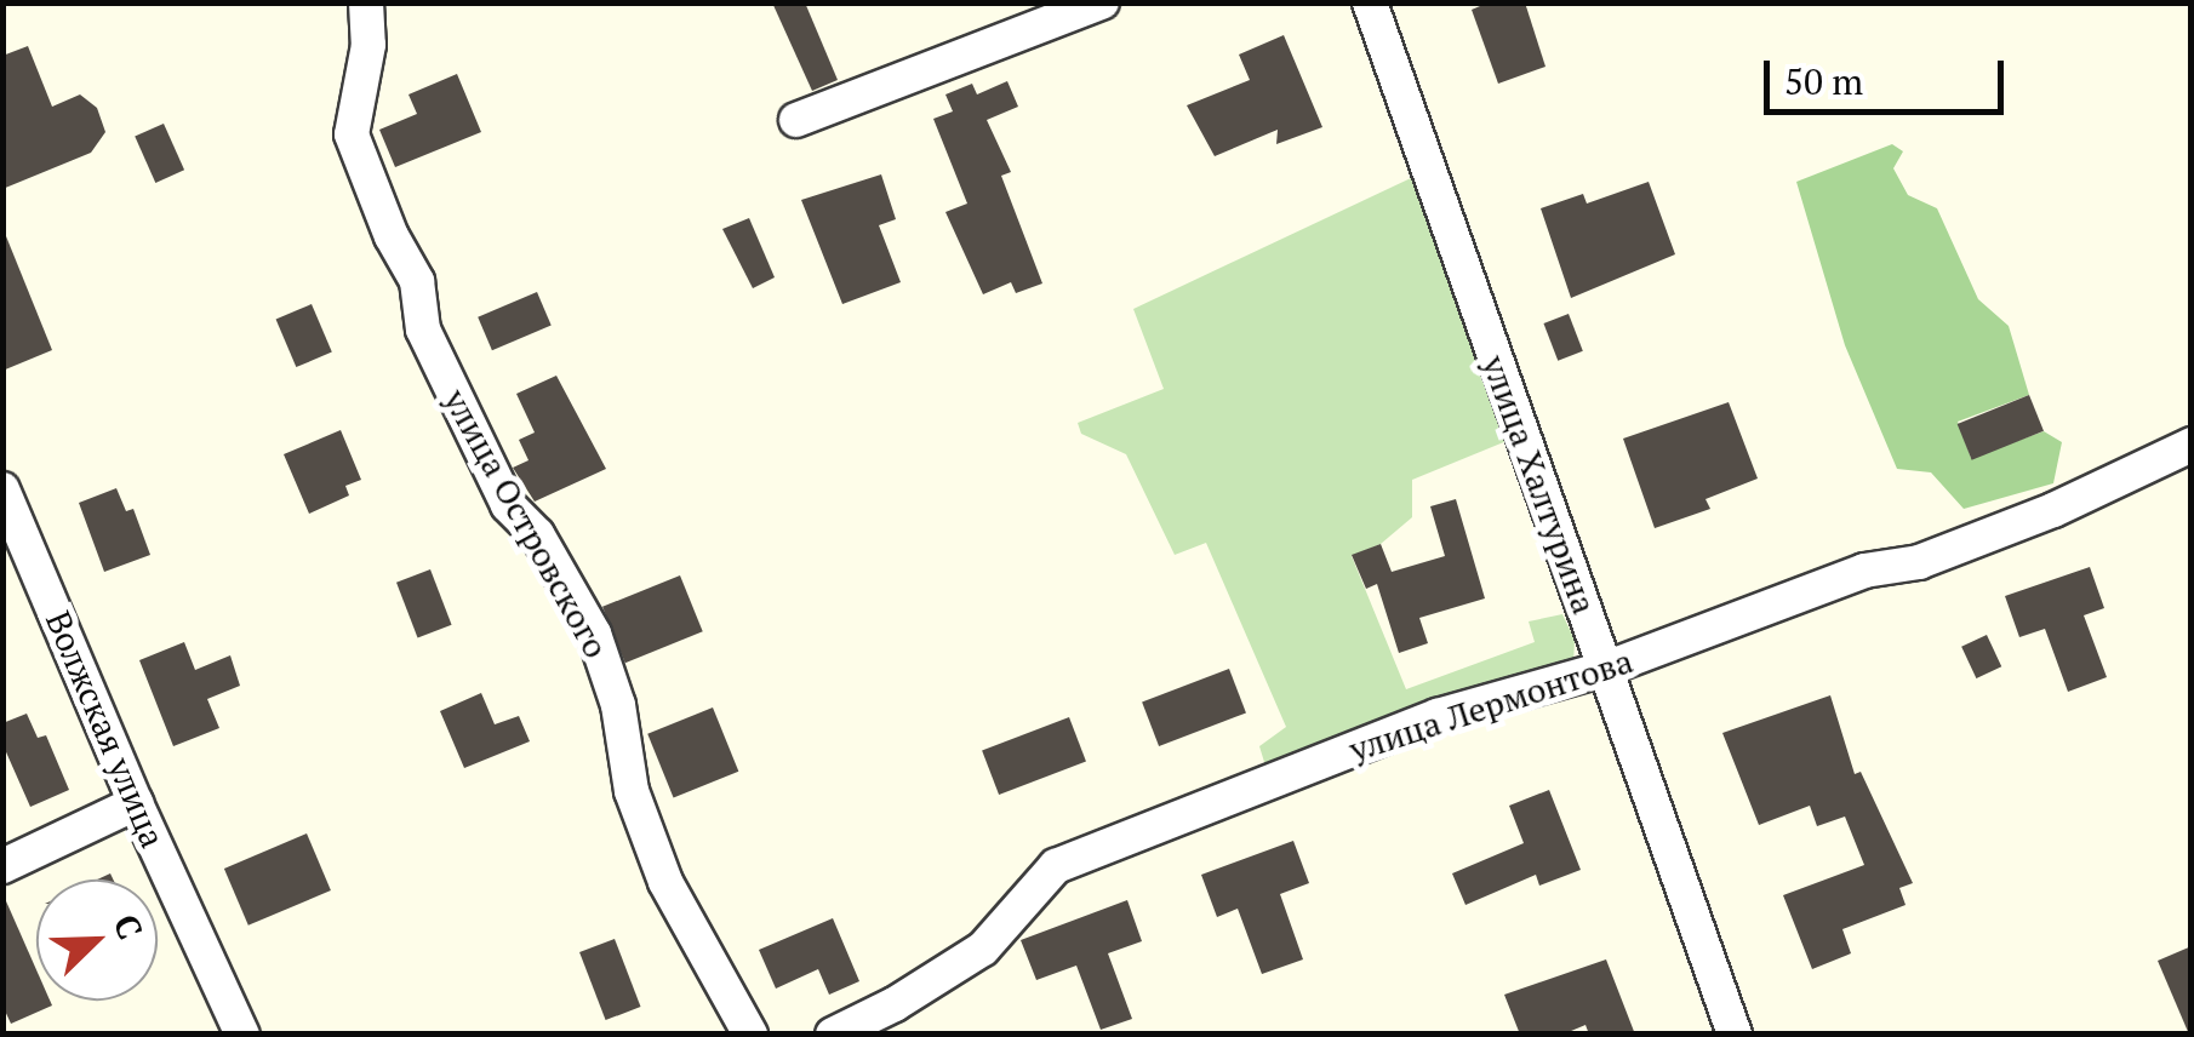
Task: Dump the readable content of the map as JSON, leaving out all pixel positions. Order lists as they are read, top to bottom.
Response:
{
  "streets": {
    "street": [
      "улица Халтурина",
      "улица Островского",
      "улица Лермонтова",
      "Волжская улица"
    ]
  },
  "crossings": [
    ["улица Халтурина", "улица Лермонтова"]
  ],
  "scale_bar": "50 m",
  "north": "top right"
}
